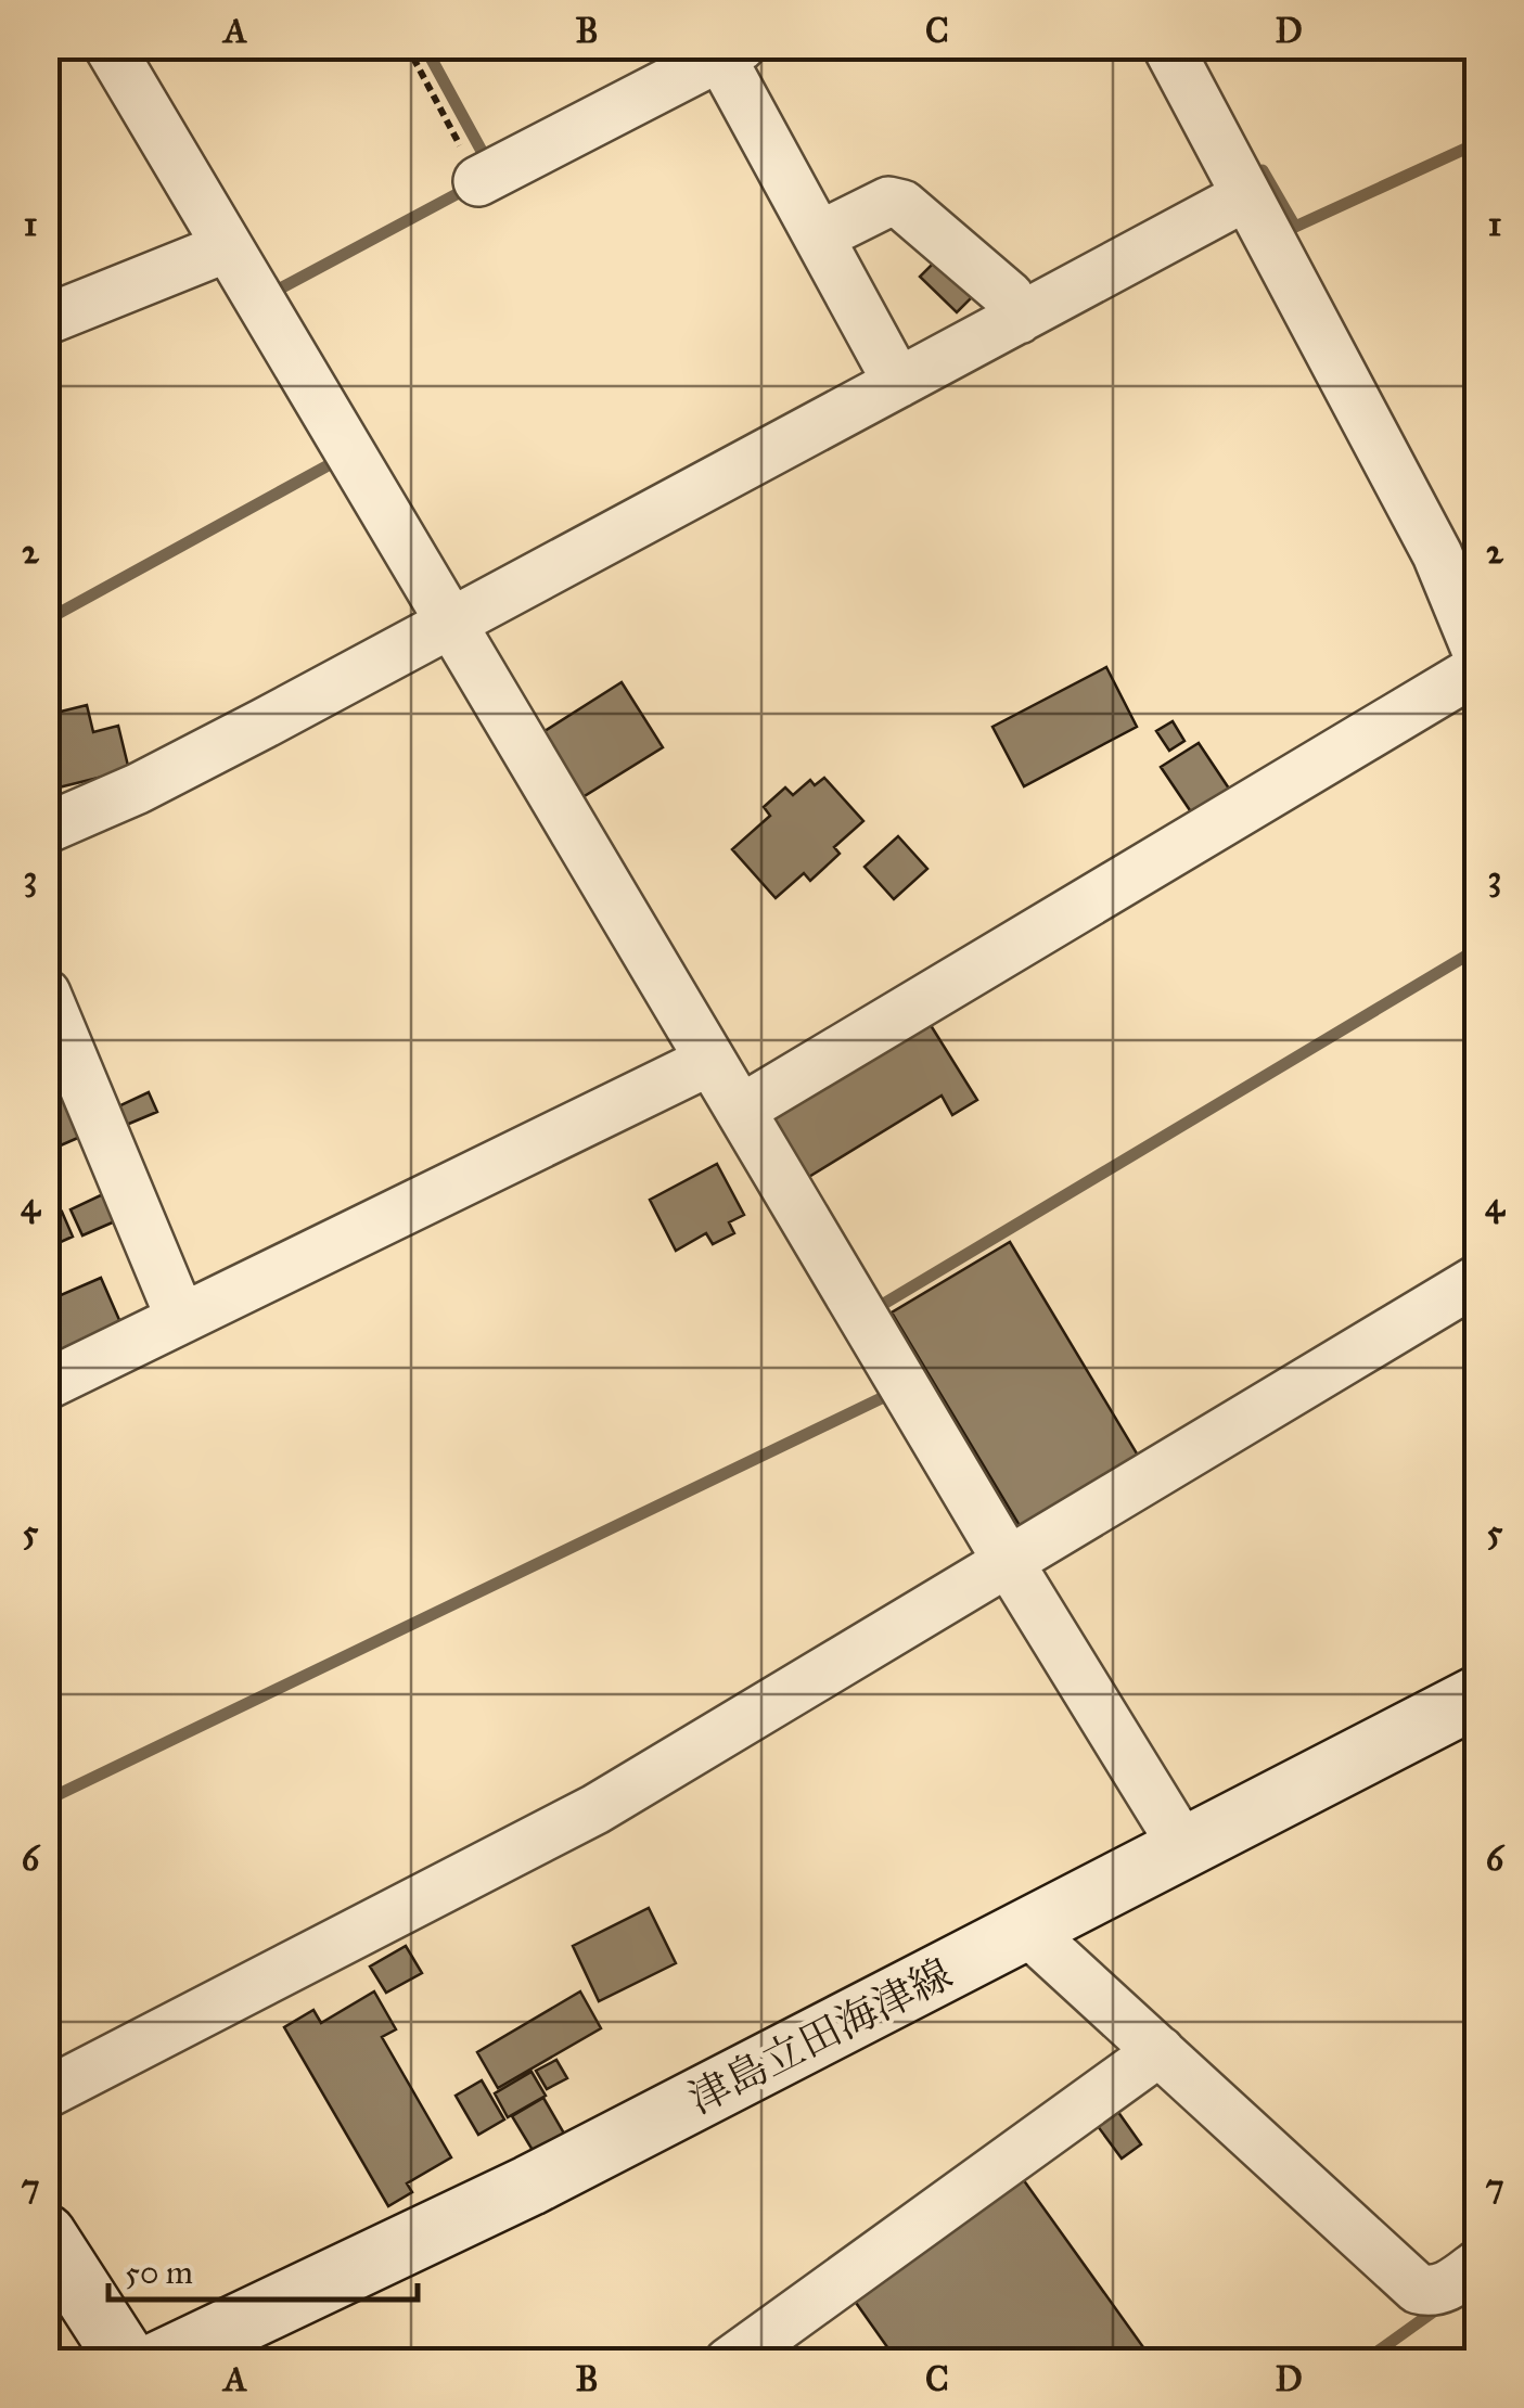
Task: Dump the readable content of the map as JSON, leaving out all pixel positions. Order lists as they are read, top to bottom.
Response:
{
  "streets": {
    "main road": ["津島立田海津線"]
  },
  "scale_bar": "50 m",
  "grid": {
    "columns": [
      "A",
      "B",
      "C",
      "D"
    ],
    "rows": [
      "1",
      "2",
      "3",
      "4",
      "5",
      "6",
      "7"
    ]
  }
}
